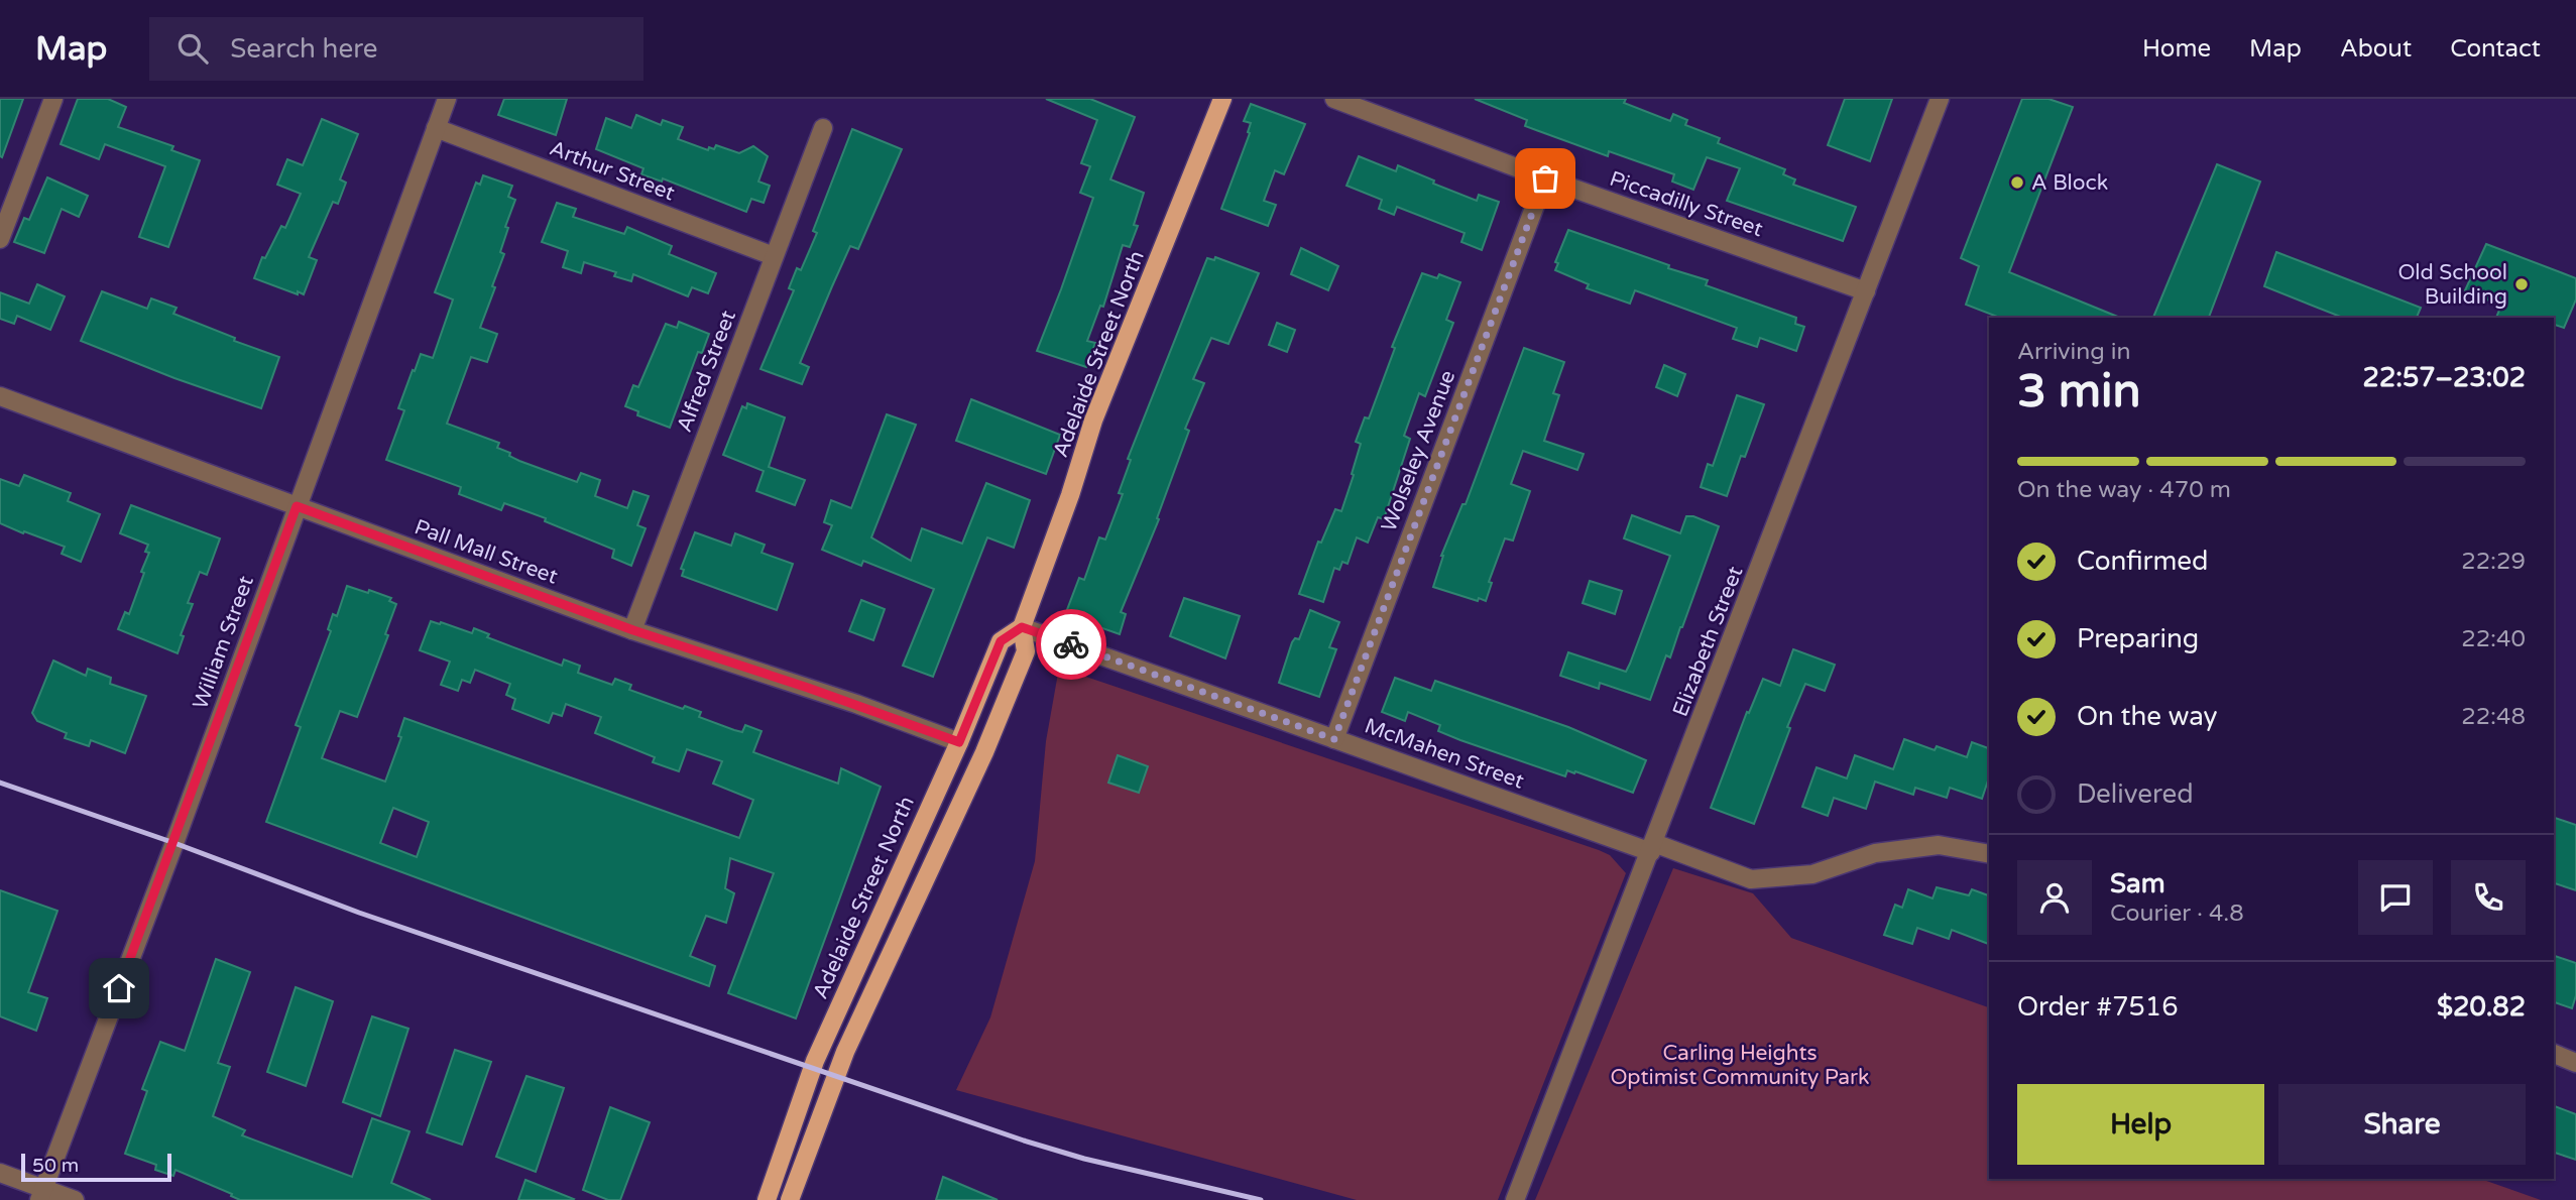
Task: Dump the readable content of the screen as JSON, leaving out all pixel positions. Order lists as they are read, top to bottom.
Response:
{
  "streets": {
    "main road": ["Adelaide Street North"],
    "street": [
      "Arthur Street",
      "Piccadilly Street",
      "Alfred Street",
      "Wolseley Avenue",
      "Pall Mall Street",
      "Elizabeth Street",
      "William Street",
      "McMahen Street"
    ]
  },
  "crossings": [
    ["Arthur Street", "Alfred Street"],
    ["Arthur Street", "William Street"],
    ["Piccadilly Street", "Wolseley Avenue"],
    ["Piccadilly Street", "Elizabeth Street"],
    ["Adelaide Street North", "Pall Mall Street"],
    ["Adelaide Street North", "McMahen Street"],
    ["Alfred Street", "Pall Mall Street"],
    ["Wolseley Avenue", "McMahen Street"],
    ["Pall Mall Street", "William Street"],
    ["Elizabeth Street", "McMahen Street"]
  ],
  "parks": ["Carling Heights Optimist Community Park"],
  "places": ["A Block", "Old School Building"],
  "scale_bar": "50 m",
  "page": {
    "header": "Map",
    "search": "Search here",
    "nav": [
      "Home",
      "Map",
      "About",
      "Contact"
    ],
    "heading": ["3 min", "Arriving in", "22:57–23:02"],
    "panel": [
      "Sam",
      "Courier · 4.8",
      "Order #7516",
      "$20.82"
    ],
    "bar": "On the way · 470 m",
    "list": [
      ["Confirmed", "22:29"],
      ["Preparing", "22:40"],
      ["On the way", "22:48"],
      "Delivered"
    ],
    "buttons": ["Help", "Share"],
    "scale": "50 m"
  }
}
